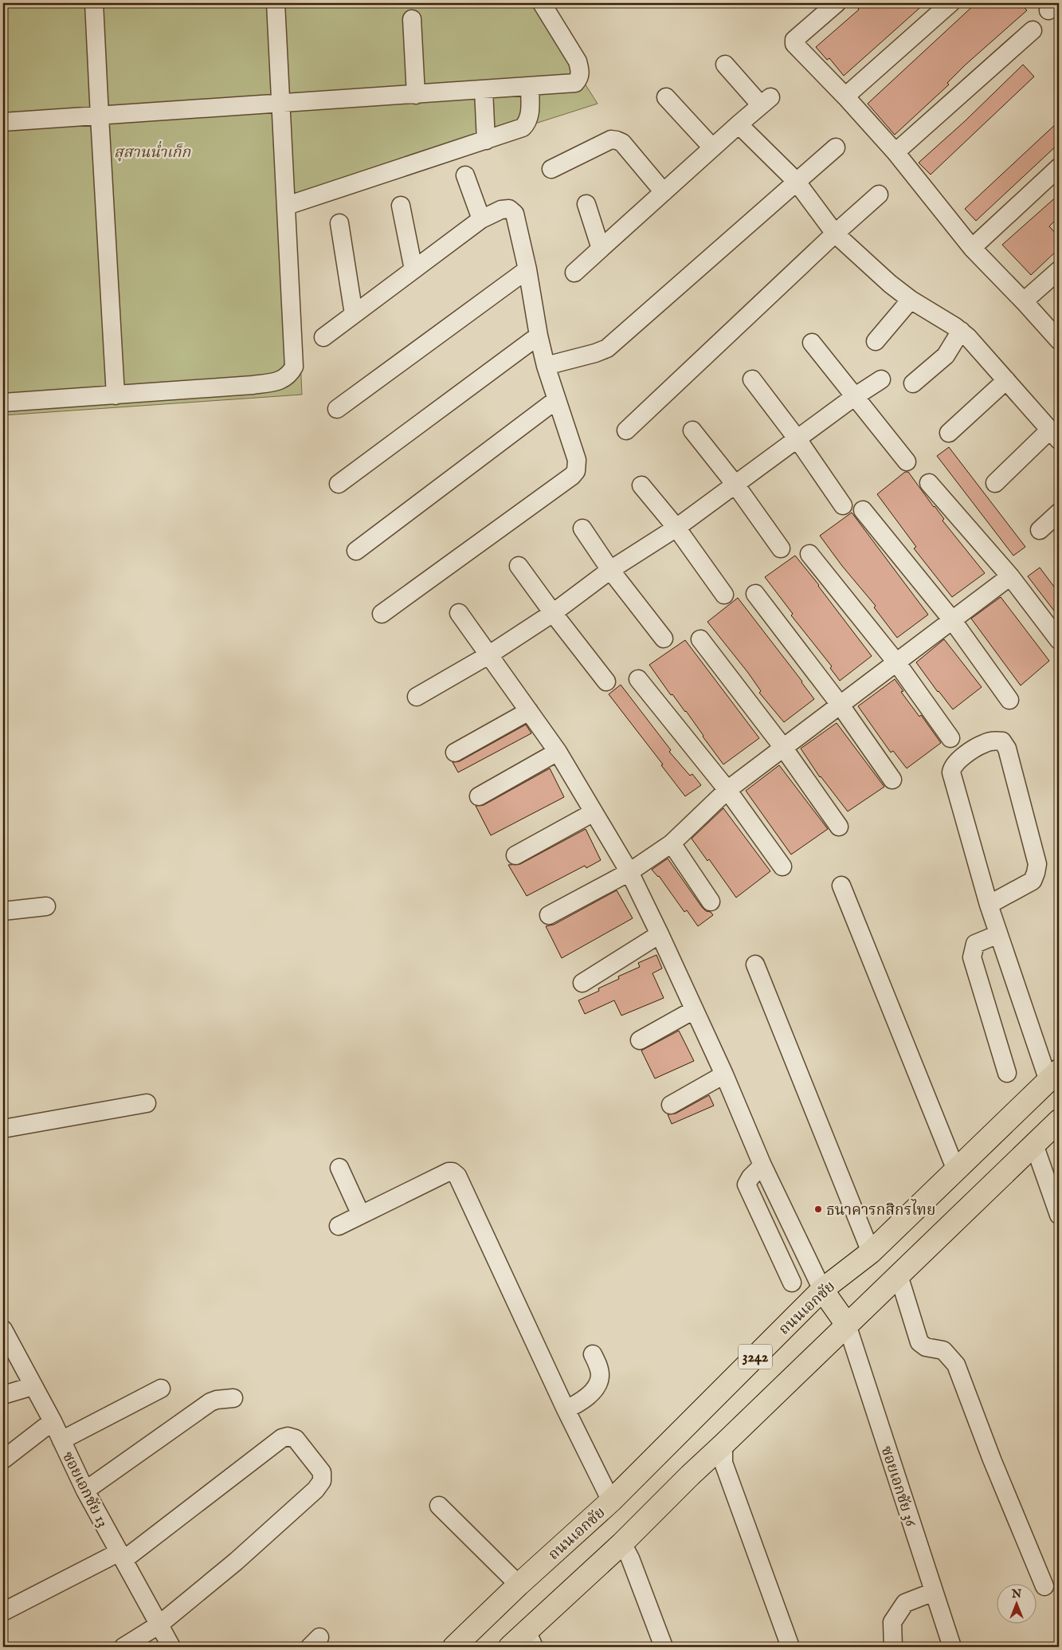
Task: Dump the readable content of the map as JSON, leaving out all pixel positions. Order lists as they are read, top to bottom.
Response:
{
  "streets": {
    "main road": ["ถนนเอกชัย", "3242"],
    "street": ["ซอยเอกชัย 36", "ซอยเอกชัย 13"]
  },
  "crossings": [
    ["3242", "ซอยเอกชัย 36"]
  ],
  "parks": ["สุสานน่ำเก็ก"],
  "places": ["ธนาคารกสิกรไทย"],
  "north": "top"
}
